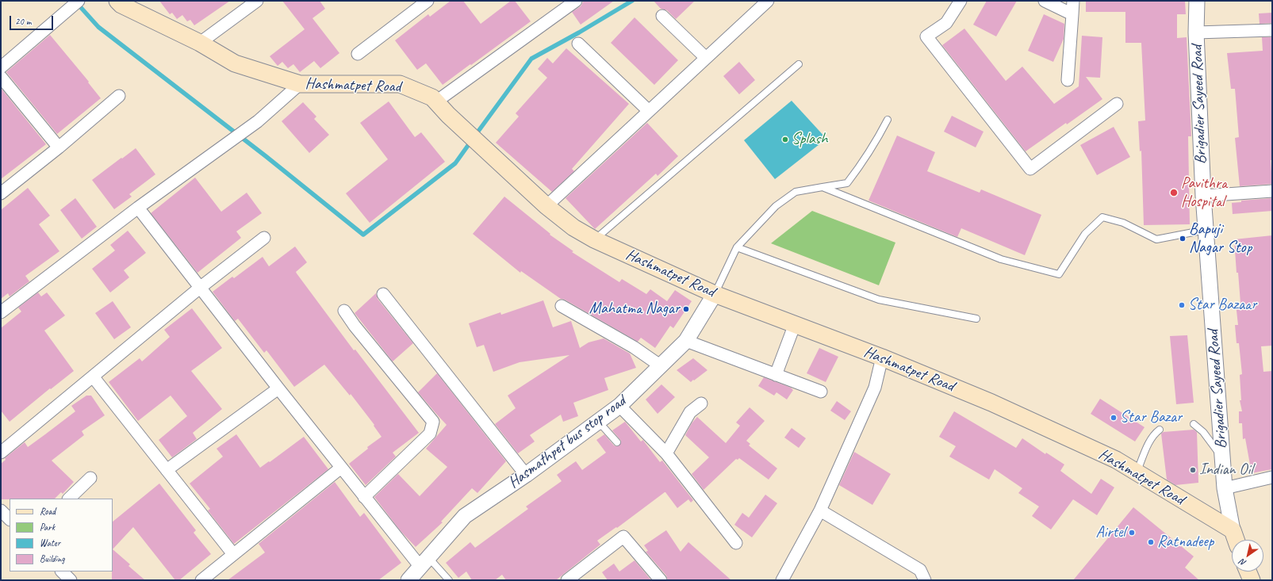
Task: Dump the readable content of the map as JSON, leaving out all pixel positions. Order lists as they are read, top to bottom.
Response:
{
  "streets": {
    "main road": ["Hashmatpet Road"],
    "street": ["Brigadier Sayeed Road", "Hasmathpet bus stop road"]
  },
  "crossings": [
    ["Hashmatpet Road", "Brigadier Sayeed Road"],
    ["Hashmatpet Road", "Hasmathpet bus stop road"]
  ],
  "places": [
    "Splash",
    "Pavithra Hospital",
    "Bapuji Nagar Stop",
    "Star Bazaar",
    "Mahatma Nagar",
    "Star Bazar",
    "Indian Oil",
    "Airtel",
    "Ratnadeep"
  ],
  "legend": [
    "Road",
    "Park",
    "Water",
    "Building"
  ],
  "scale_bar": "20 m",
  "north": "bottom left"
}
